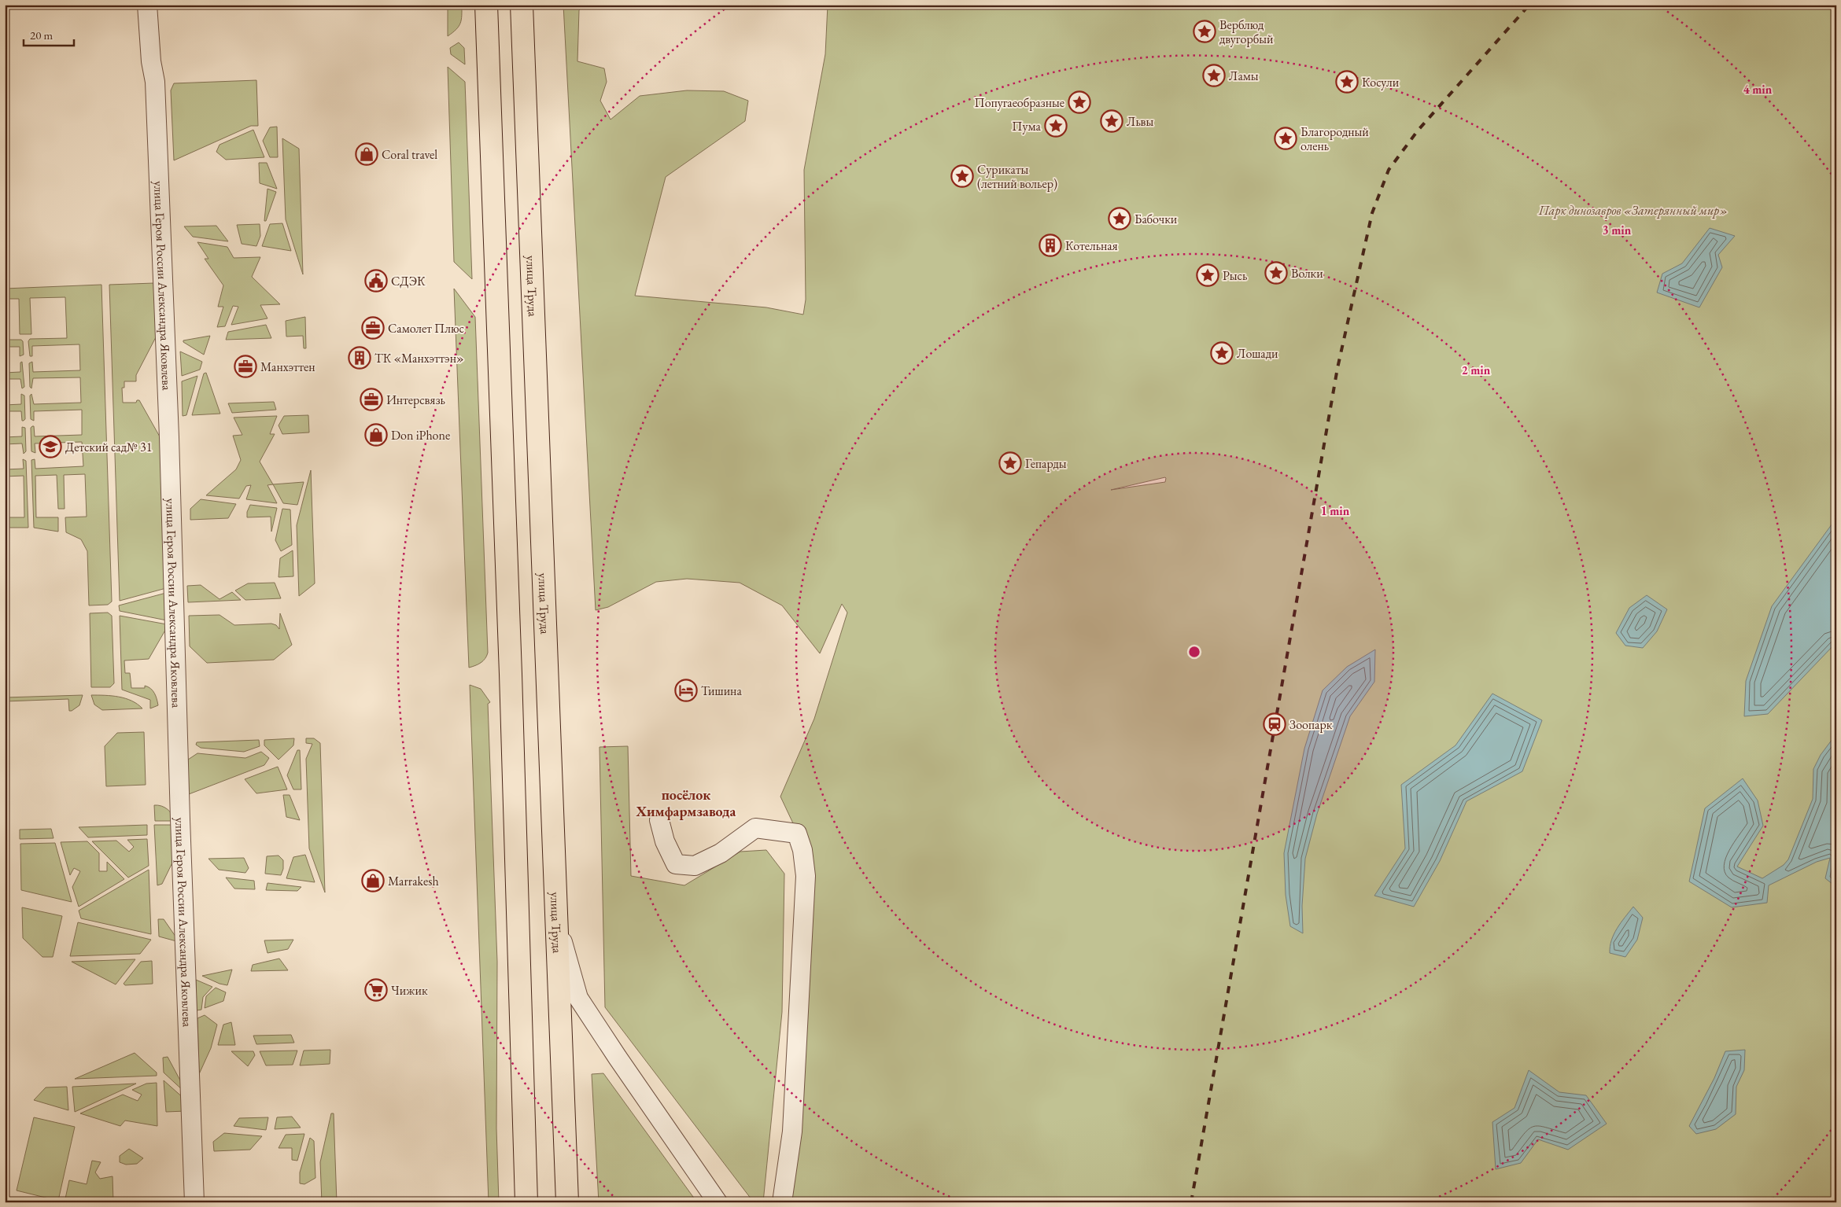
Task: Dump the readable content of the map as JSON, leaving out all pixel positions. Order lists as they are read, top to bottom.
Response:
{
  "streets": {
    "main road": ["улица Труда"],
    "street": ["улица Героя России Александра Яковлева"]
  },
  "districts": ["посёлок Химфармзавода"],
  "parks": ["Парк динозавров «Затерянный мир»"],
  "places": {
    "place": [
      "Верблюд двугорбый",
      "Ламы",
      "Косули",
      "Попугаеобразные",
      "Львы",
      "Пума",
      "Благородный олень",
      "Сурикаты (летний вольер)",
      "Бабочки",
      "Волки",
      "Рысь",
      "Лошади",
      "Гепарды"
    ],
    "shop": ["Coral travel", "Don iPhone", "Marrakesh"],
    "building": ["Котельная", "ТК «Манхэттэн»"],
    "public building": ["СДЭК"],
    "office": ["Самолет Плюс", "Манхэттен", "Интерсвязь"],
    "school or university": ["Детский сад№ 31"],
    "hotel": ["Тишина"],
    "station": ["Зоопарк"],
    "supermarket": ["Чижик"]
  },
  "scale_bar": "20 m",
  "rings": [
    "4 min",
    "3 min",
    "2 min",
    "1 min"
  ]
}
